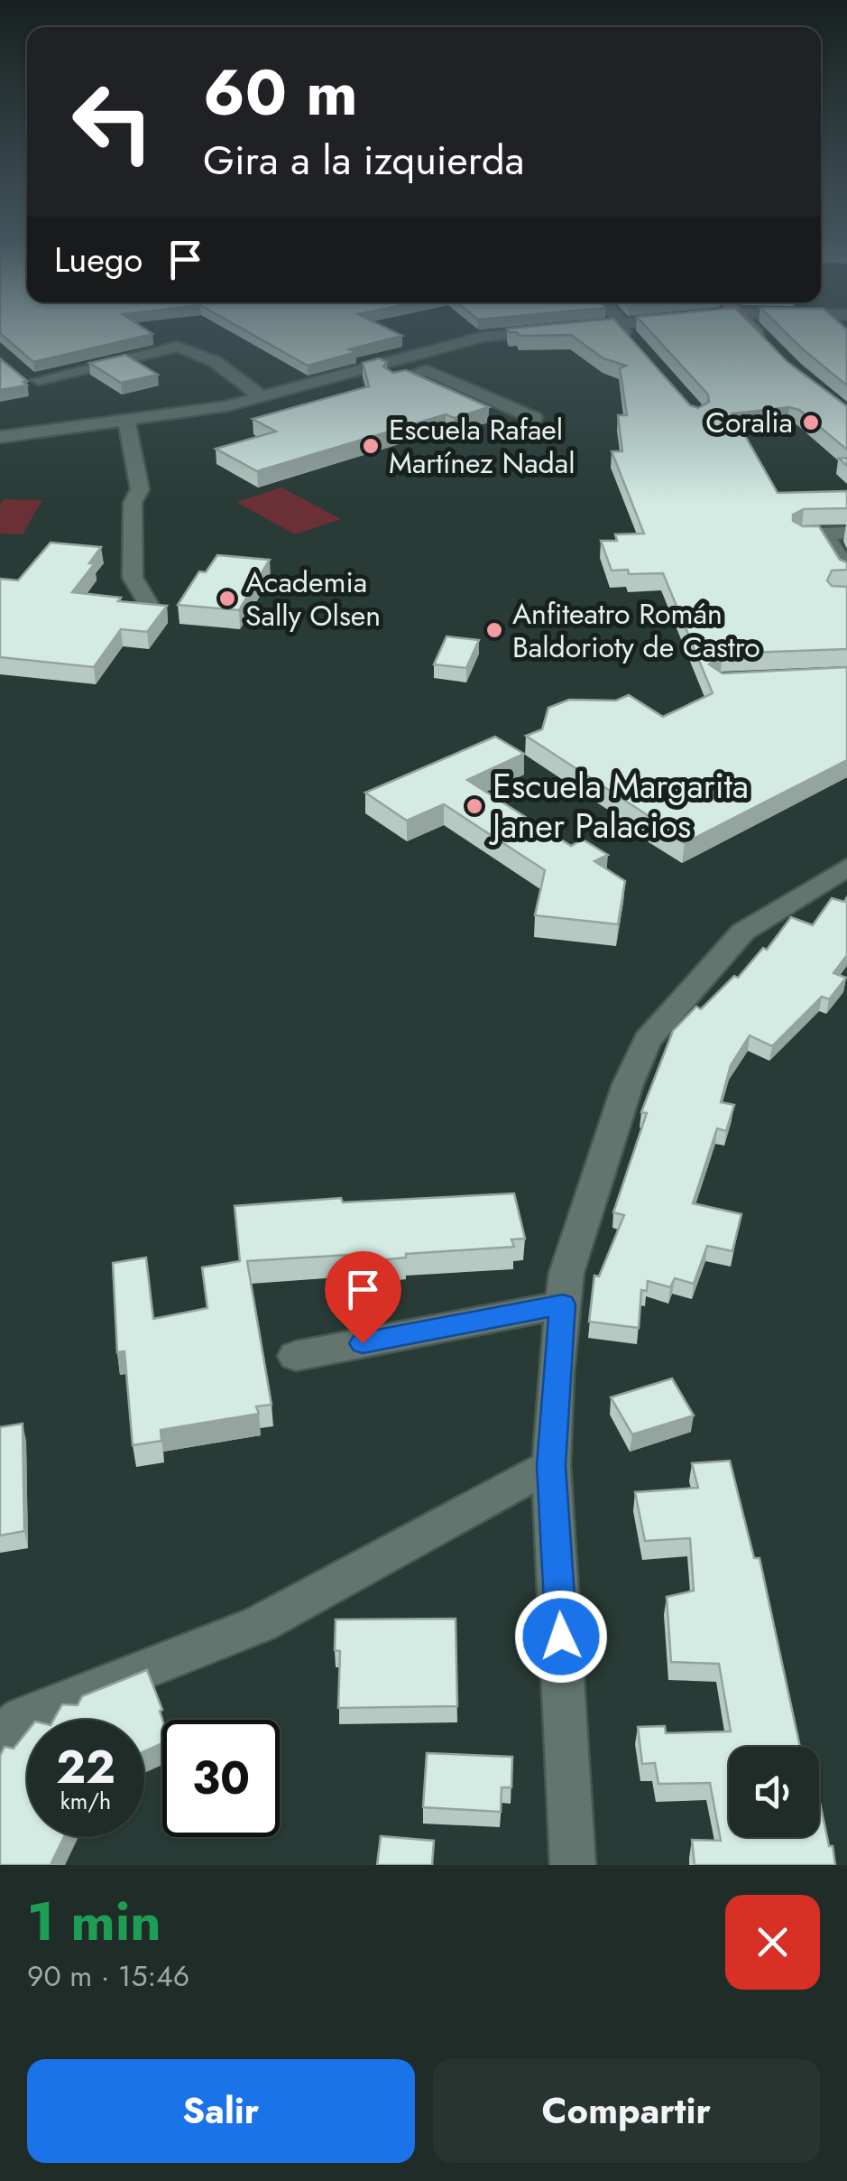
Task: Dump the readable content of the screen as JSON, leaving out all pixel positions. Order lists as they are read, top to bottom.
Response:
{
  "places": [
    "Coralia",
    "Escuela Rafael Martínez Nadal",
    "Academia Sally Olsen",
    "Anfiteatro Román Baldorioty de Castro",
    "Escuela Margarita Janer Palacios"
  ],
  "page": {
    "turn": ["60 m", "Gira a la izquierda"],
    "then": "Luego",
    "speed": "22 km/h",
    "limit": "30",
    "heading": ["1 min", "90 m · 15:46"],
    "buttons": ["Salir", "Compartir"]
  }
}
